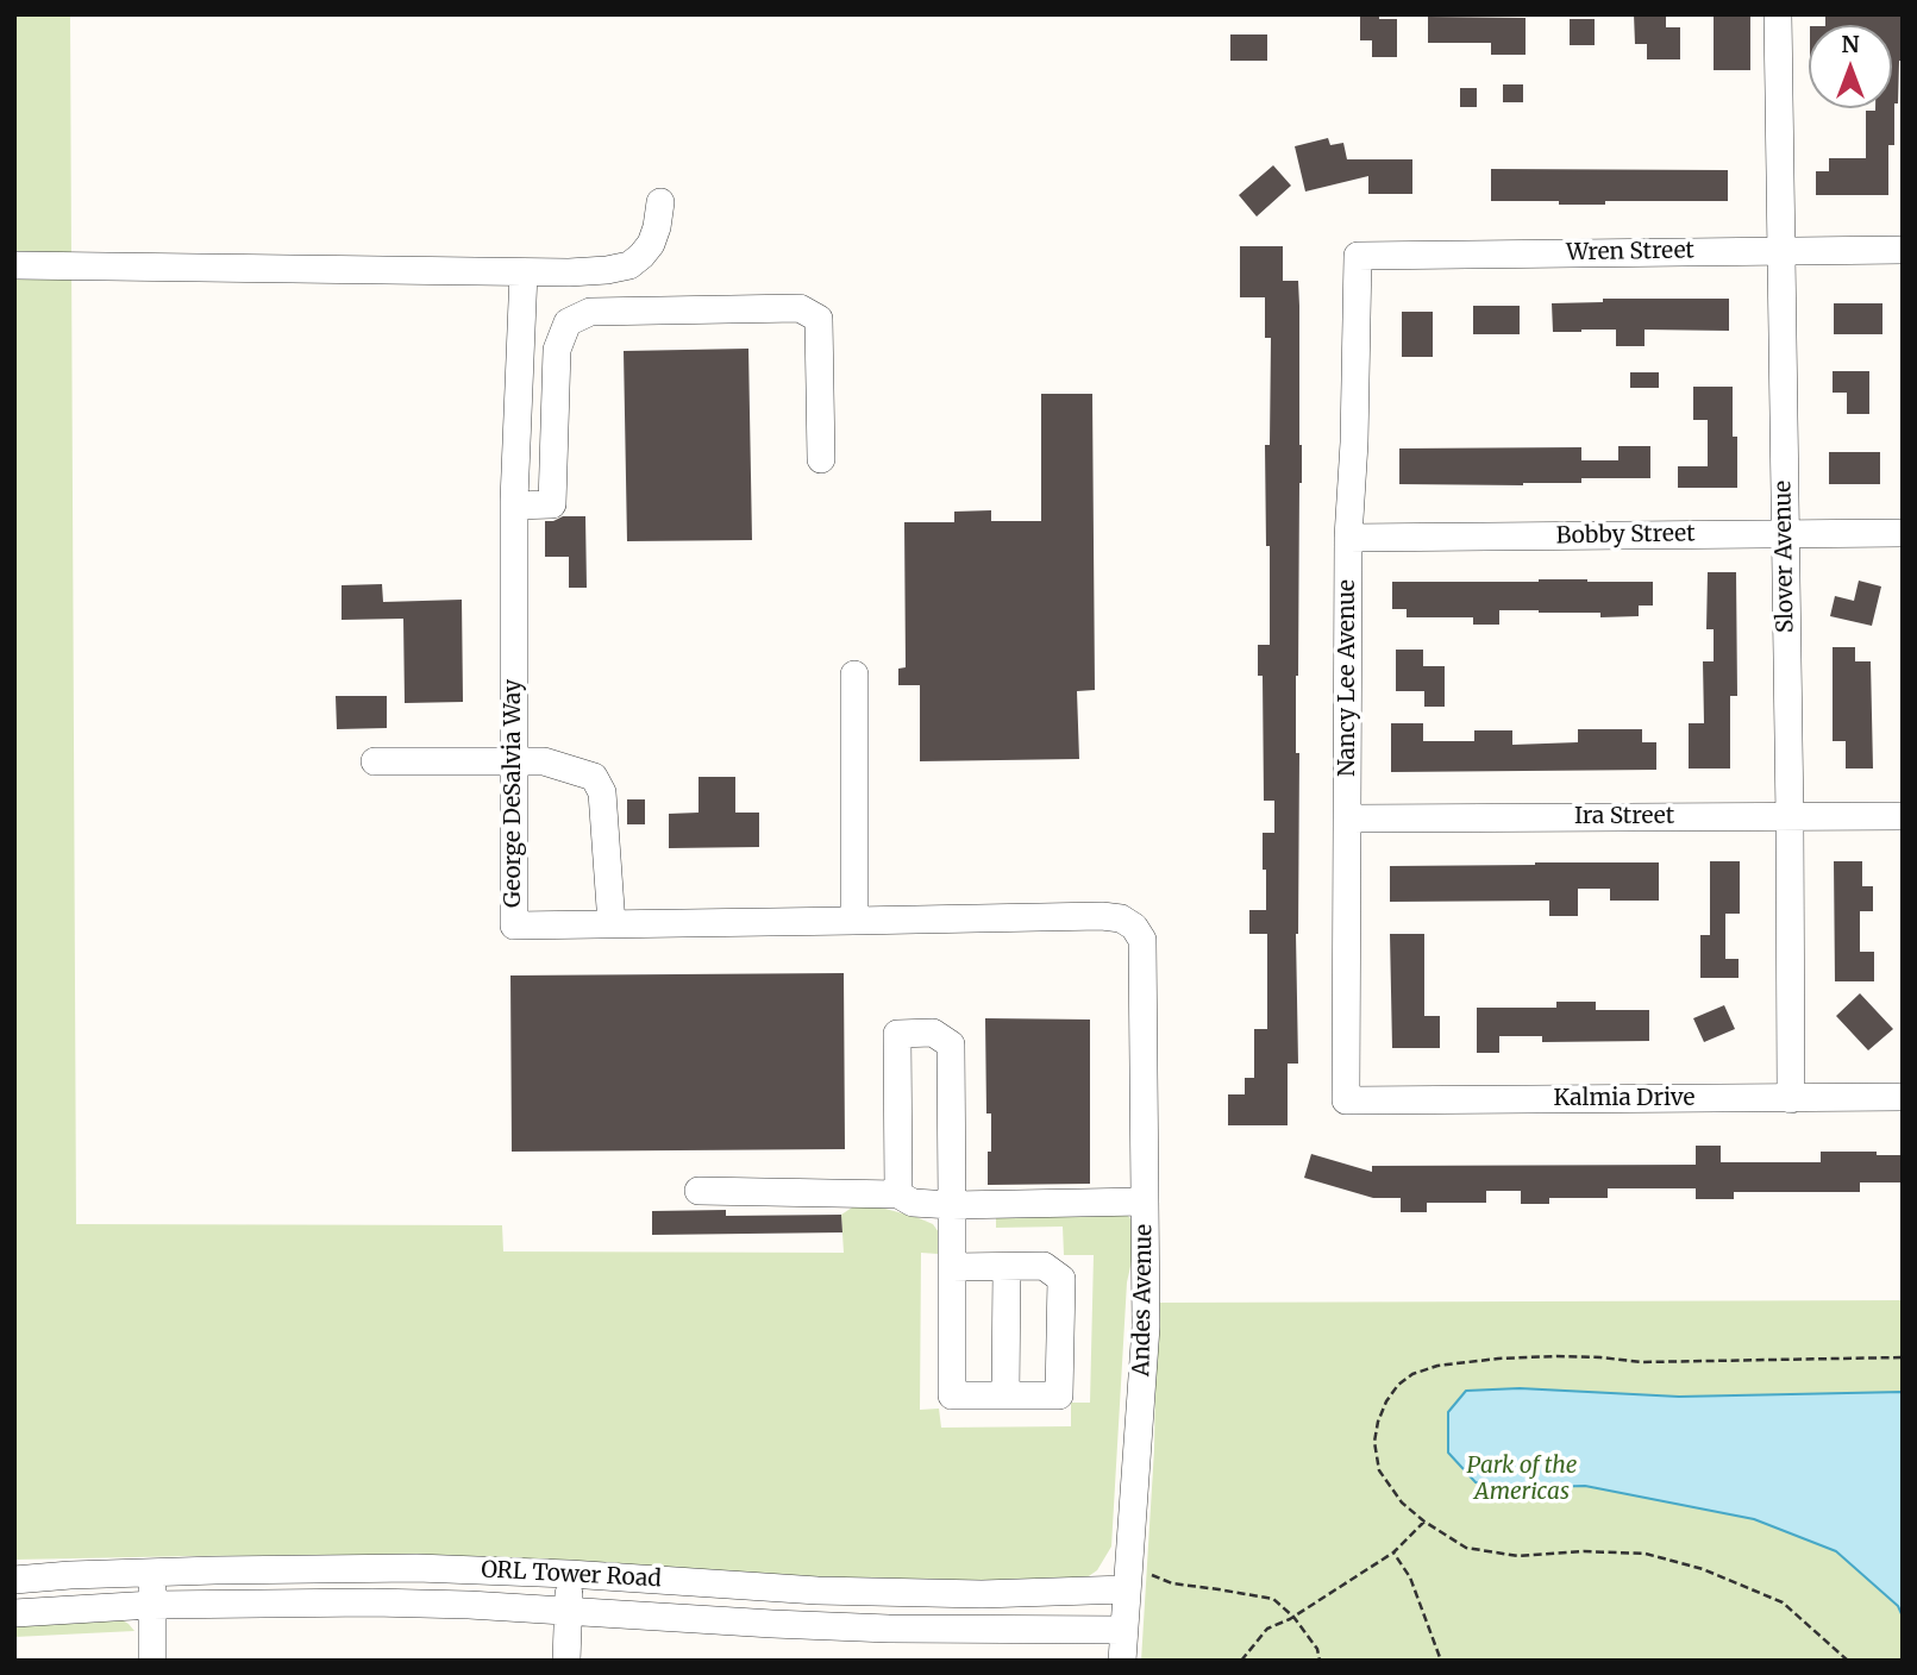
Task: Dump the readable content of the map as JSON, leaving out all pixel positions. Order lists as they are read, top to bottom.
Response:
{
  "streets": {
    "street": [
      "Wren Street",
      "Bobby Street",
      "Slover Avenue",
      "Nancy Lee Avenue",
      "George DeSalvia Way",
      "Ira Street",
      "Kalmia Drive",
      "Andes Avenue",
      "ORL Tower Road"
    ]
  },
  "crossings": [
    ["Wren Street", "Slover Avenue"],
    ["Wren Street", "Nancy Lee Avenue"],
    ["Bobby Street", "Slover Avenue"],
    ["Bobby Street", "Nancy Lee Avenue"],
    ["Slover Avenue", "Ira Street"],
    ["Slover Avenue", "Kalmia Drive"],
    ["Nancy Lee Avenue", "Ira Street"],
    ["Nancy Lee Avenue", "Kalmia Drive"],
    ["George DeSalvia Way", "Andes Avenue"],
    ["Andes Avenue", "ORL Tower Road"]
  ],
  "parks": ["Park of the Americas"],
  "north": "top"
}
